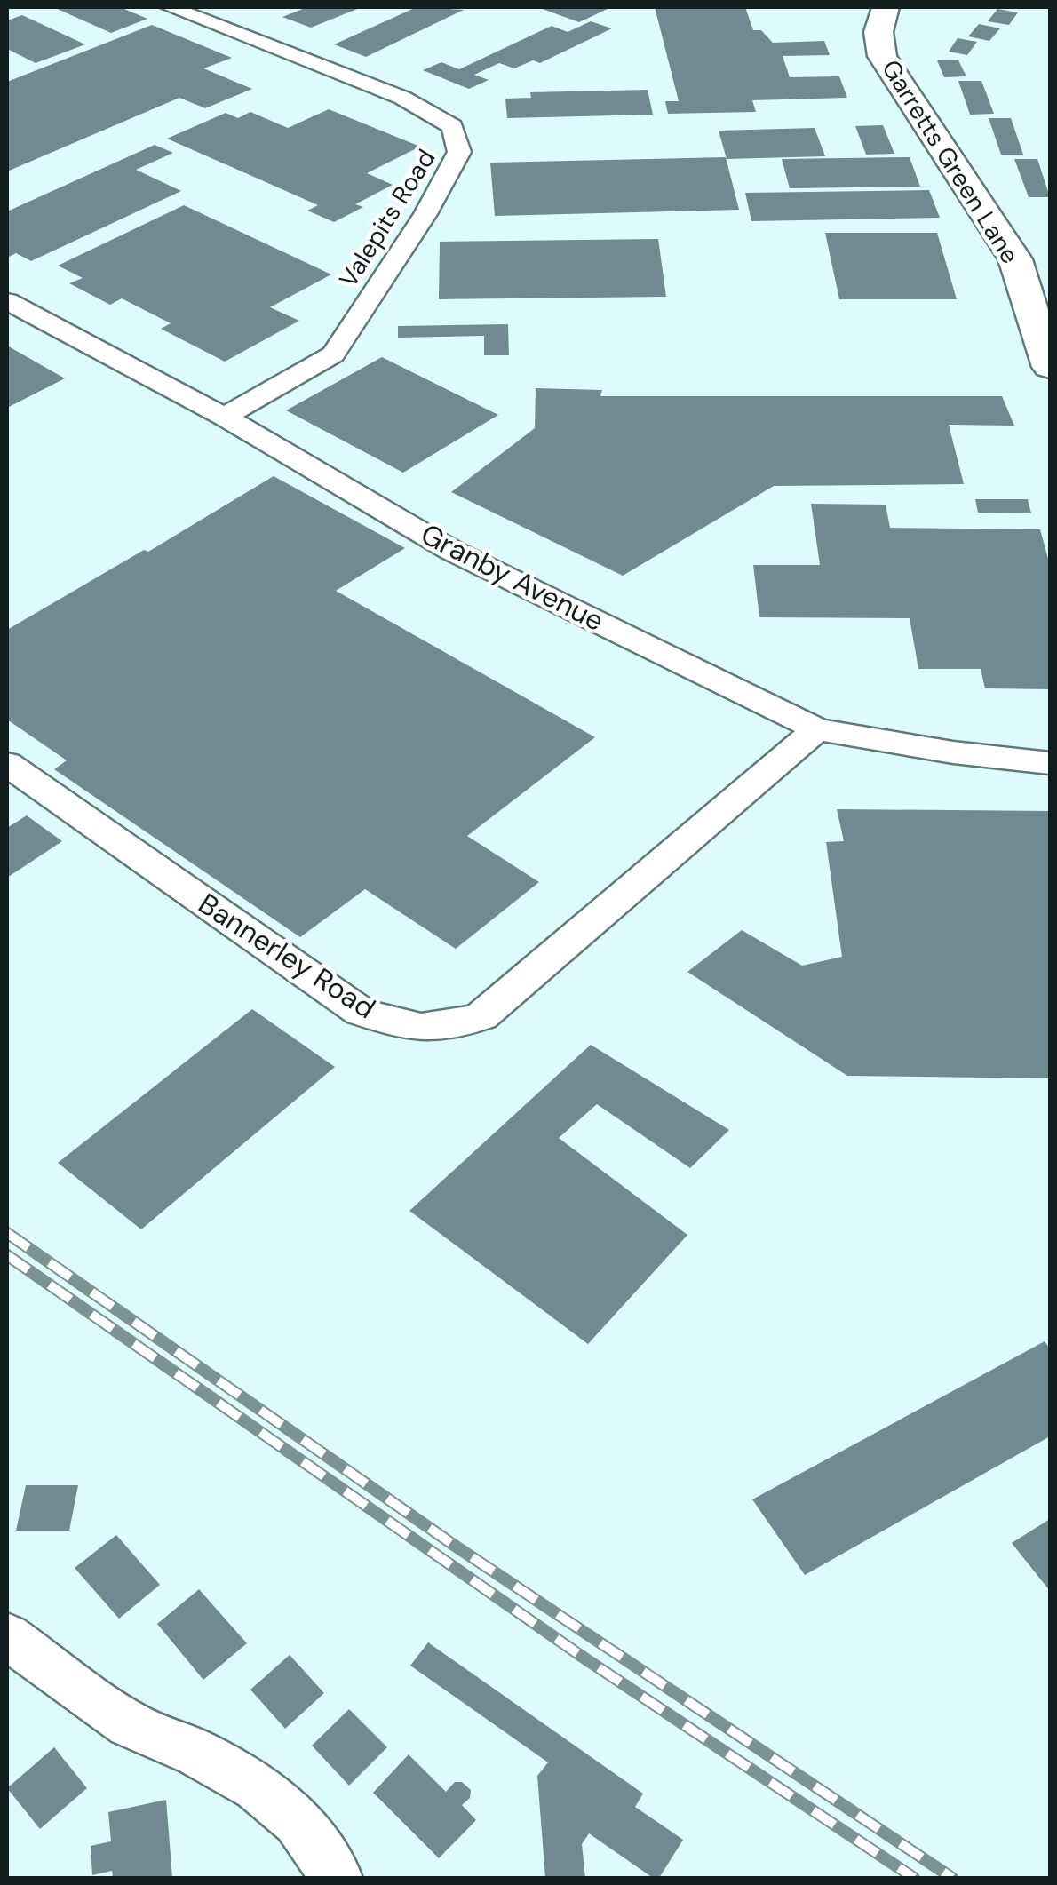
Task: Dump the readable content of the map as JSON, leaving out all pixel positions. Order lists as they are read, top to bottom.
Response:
{
  "streets": {
    "street": [
      "Garretts Green Lane",
      "Valepits Road",
      "Granby Avenue",
      "Bannerley Road"
    ]
  },
  "crossings": [
    ["Valepits Road", "Granby Avenue"],
    ["Granby Avenue", "Bannerley Road"]
  ]
}
